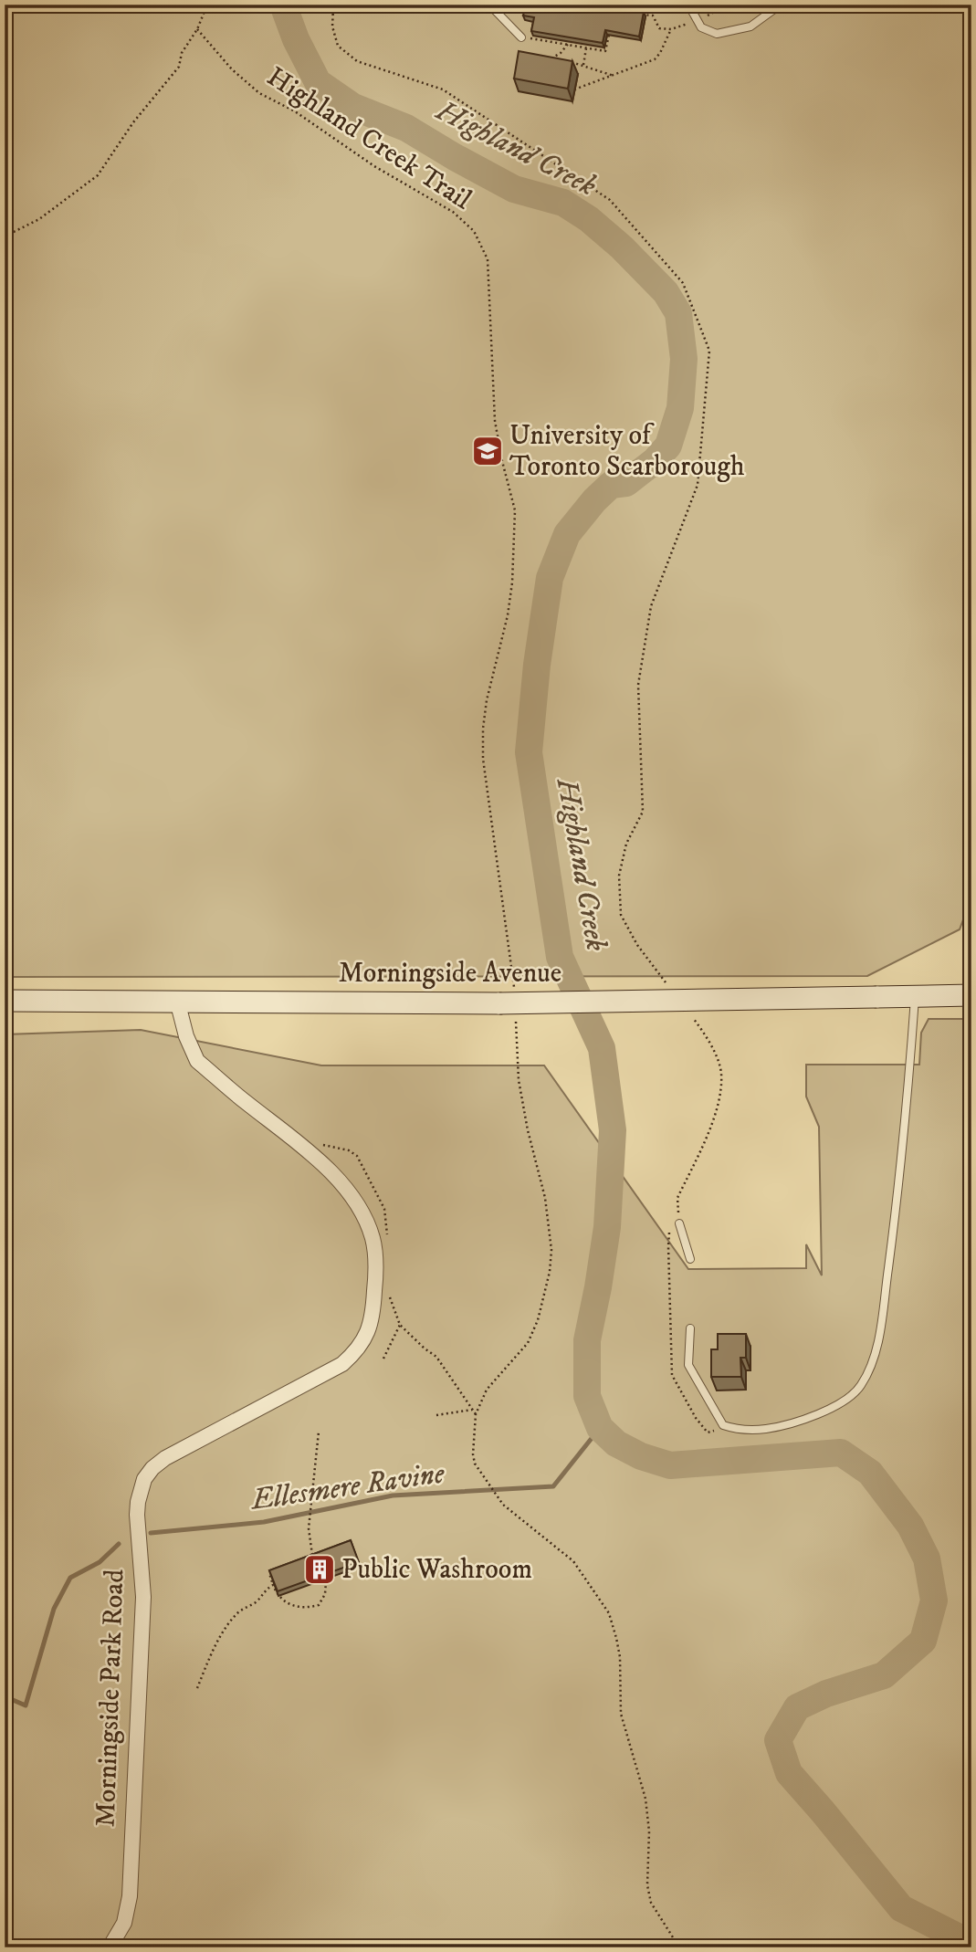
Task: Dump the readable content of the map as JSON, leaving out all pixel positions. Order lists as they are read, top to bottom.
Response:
{
  "streets": {
    "main road": ["Morningside Avenue"],
    "street": ["Morningside Park Road"],
    "path": ["Highland Creek Trail"]
  },
  "crossings": [
    ["Highland Creek Trail", "Morningside Avenue"],
    ["Morningside Avenue", "Morningside Park Road"]
  ],
  "water": ["Highland Creek", "Ellesmere Ravine"],
  "places": {
    "school or university": ["University of Toronto Scarborough"],
    "building": ["Public Washroom"]
  }
}
